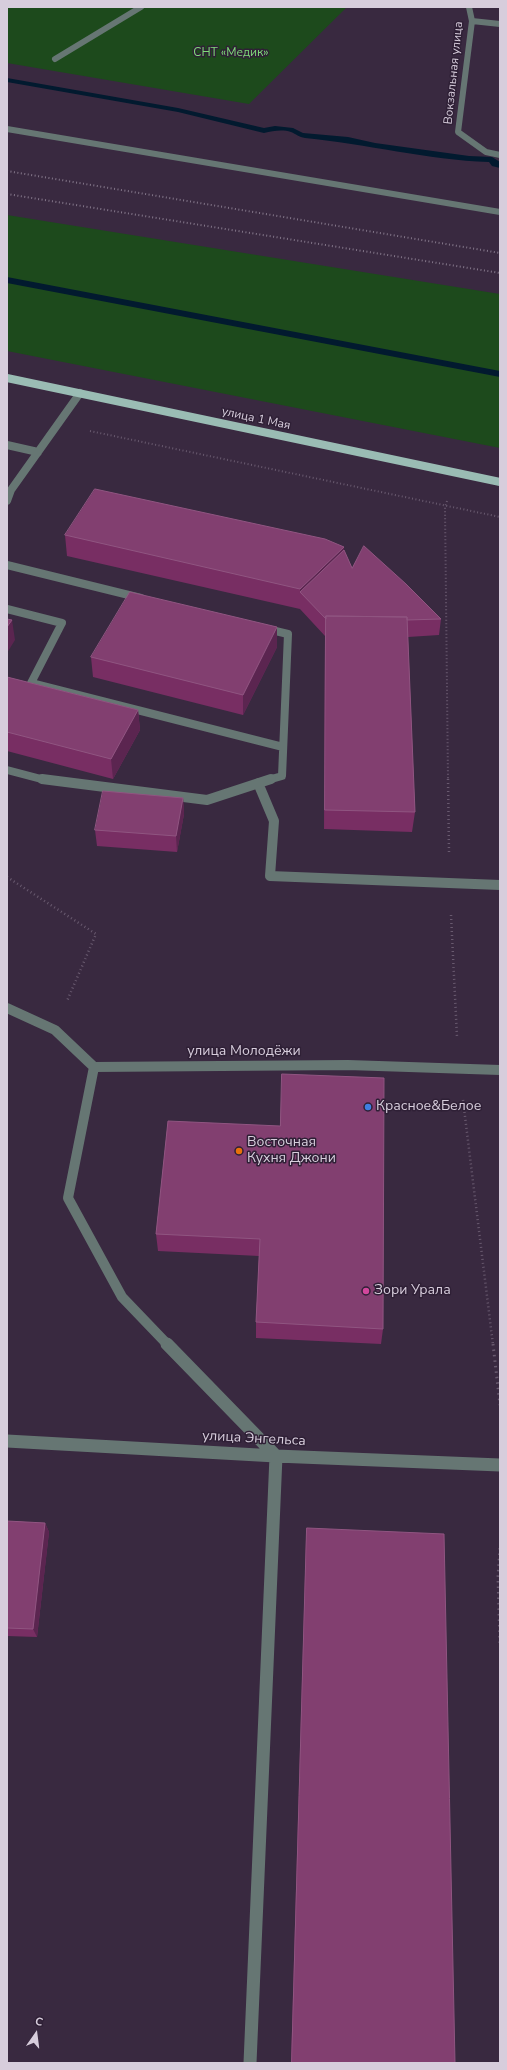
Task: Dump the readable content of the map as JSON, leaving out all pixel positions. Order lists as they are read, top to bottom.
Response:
{
  "streets": {
    "main road": ["улица 1 Мая"],
    "street": ["Вокзальная улица", "улица Молодёжи", "улица Энгельса"]
  },
  "parks": ["СНТ «Медик»"],
  "places": ["Красное&Белое", "Восточная Кухня Джони", "Зори Урала"],
  "north": "top"
}
